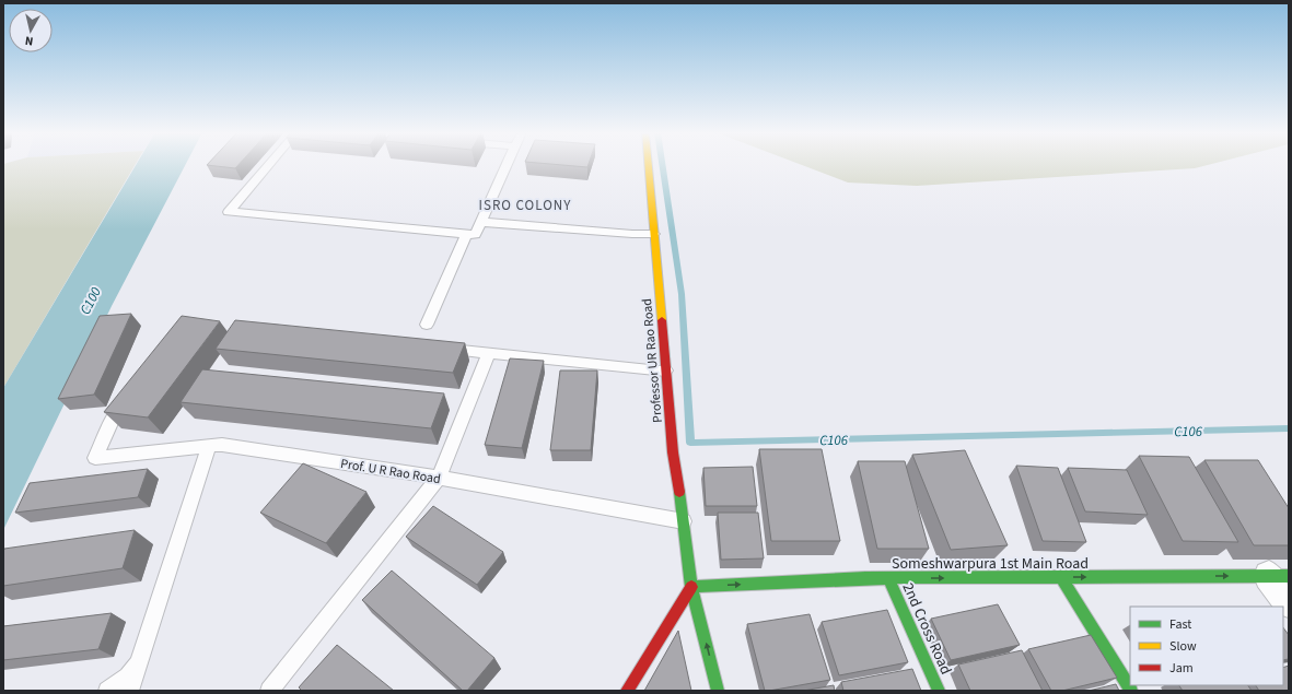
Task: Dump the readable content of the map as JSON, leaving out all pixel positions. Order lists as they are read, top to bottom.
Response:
{
  "streets": {
    "street": ["Professor UR Rao Road", "Someshwarpura 1st Main Road", "2nd Cross Road"],
    "lane": ["Prof. U R Rao Road"]
  },
  "crossings": [
    ["Professor UR Rao Road", "Prof. U R Rao Road"],
    ["Professor UR Rao Road", "Someshwarpura 1st Main Road"],
    ["Someshwarpura 1st Main Road", "2nd Cross Road"]
  ],
  "one_way": ["Someshwarpura 1st Main Road"],
  "districts": ["ISRO COLONY"],
  "water": ["C100", "C106"],
  "legend": ["Fast", "Slow", "Jam"],
  "north": "bottom"
}
